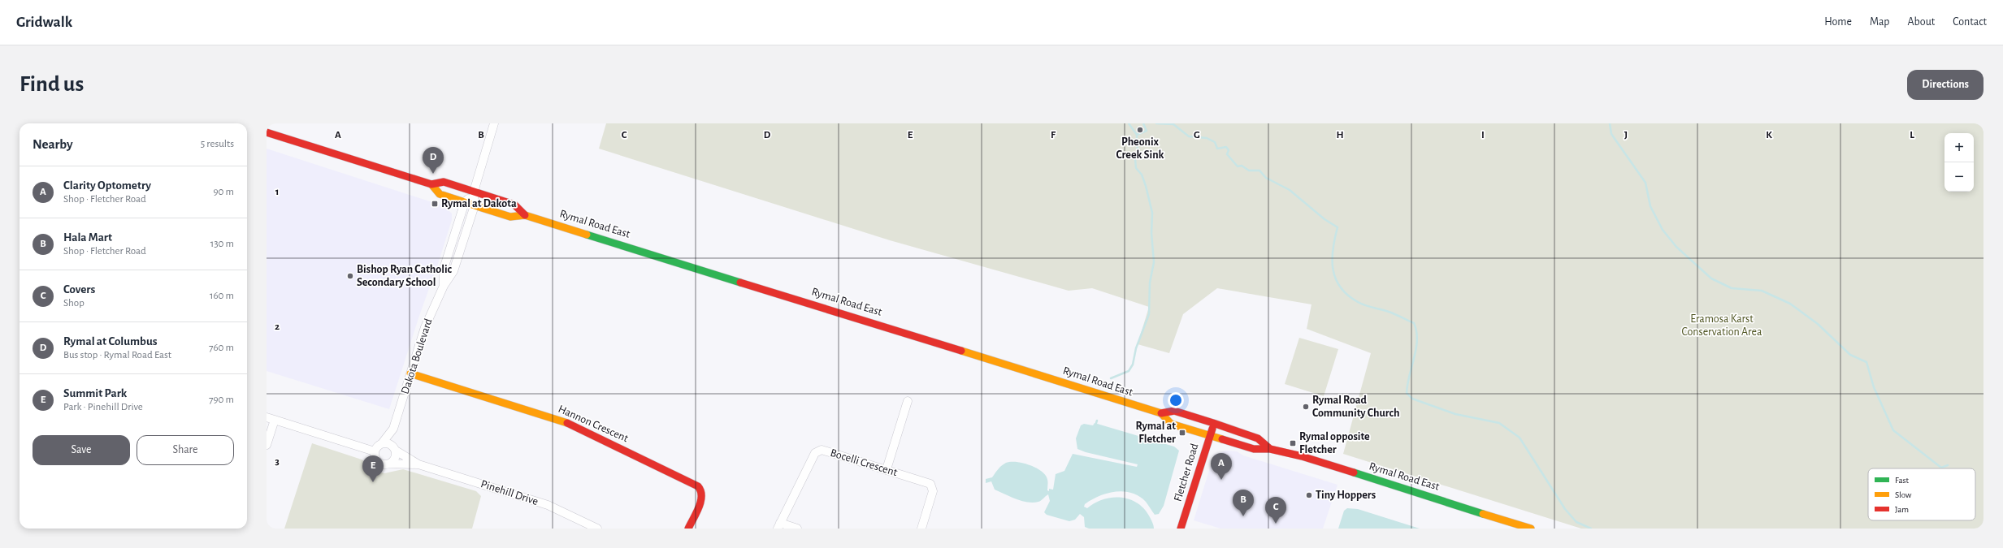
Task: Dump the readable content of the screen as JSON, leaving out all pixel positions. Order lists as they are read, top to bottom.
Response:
{
  "streets": {
    "main road": ["Rymal Road East", "Hannon Crescent", "Fletcher Road"],
    "street": ["Dakota Boulevard", "Bocelli Crescent", "Pinehill Drive"]
  },
  "crossings": [
    ["Rymal Road East", "Dakota Boulevard"],
    ["Rymal Road East", "Fletcher Road"],
    ["Dakota Boulevard", "Hannon Crescent"],
    ["Dakota Boulevard", "Pinehill Drive"]
  ],
  "parks": ["Eramosa Karst Conservation Area"],
  "places": {
    "other": [
      "Pheonix Creek Sink",
      "Bishop Ryan Catholic Secondary School",
      "Rymal Road Community Church",
      "Tiny Hoppers"
    ],
    "transit": ["Rymal at Dakota", "Rymal at Fletcher", "Rymal opposite Fletcher"]
  },
  "legend": ["Fast", "Slow", "Jam"],
  "page": {
    "header": "Gridwalk",
    "nav": [
      "Home",
      "Map",
      "About",
      "Contact"
    ],
    "buttons": [
      "Directions",
      ["Save", "Share"]
    ],
    "title": "Find us",
    "heading": ["Nearby", "5 results"],
    "map_buttons": ["+", "−"],
    "pins": [
      "D",
      "A",
      "E",
      "B",
      "C"
    ],
    "list": [
      {
        "mark": "A",
        "name": "Clarity Optometry",
        "note": "Shop · Fletcher Road",
        "value": "90 m"
      },
      {
        "mark": "B",
        "name": "Hala Mart",
        "note": "Shop · Fletcher Road",
        "value": "130 m"
      },
      {
        "mark": "C",
        "name": "Covers",
        "note": "Shop",
        "value": "160 m"
      },
      {
        "mark": "D",
        "name": "Rymal at Columbus",
        "note": "Bus stop · Rymal Road East",
        "value": "760 m"
      },
      {
        "mark": "E",
        "name": "Summit Park",
        "note": "Park · Pinehill Drive",
        "value": "790 m"
      }
    ]
  },
  "grid": {
    "columns": [
      "A",
      "B",
      "C",
      "D",
      "E",
      "F",
      "G",
      "H",
      "I",
      "J",
      "K",
      "L"
    ],
    "rows": ["1", "2", "3"]
  }
}
